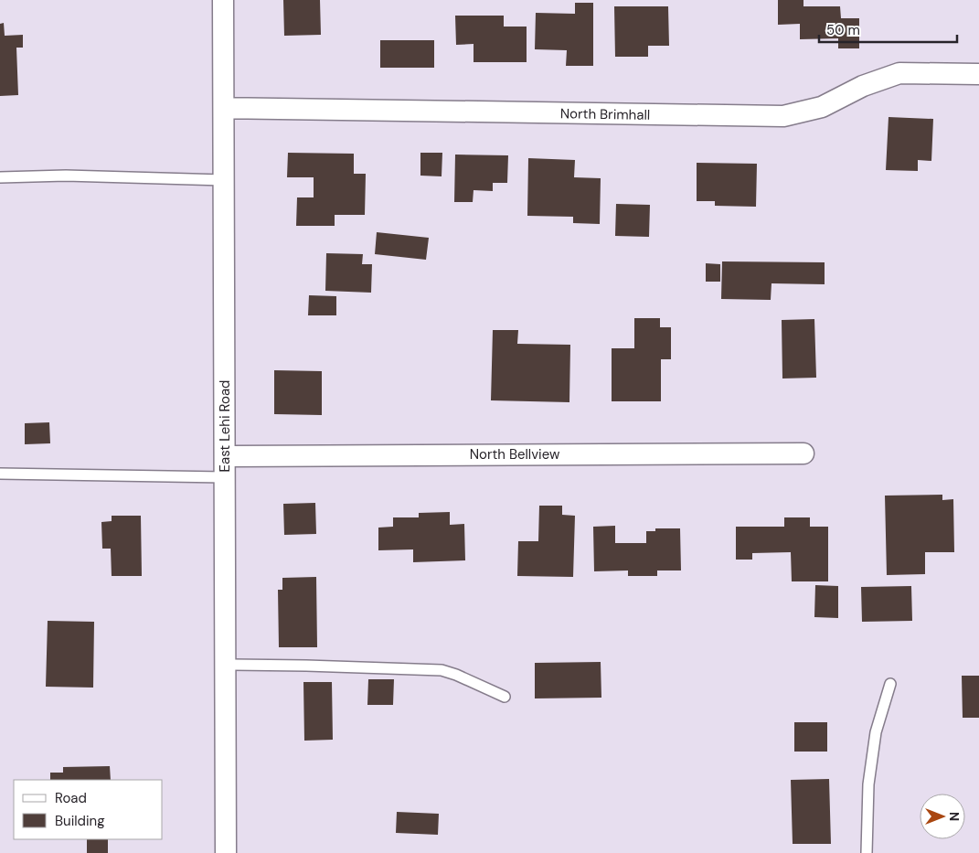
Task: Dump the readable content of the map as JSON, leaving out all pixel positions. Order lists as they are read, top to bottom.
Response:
{
  "streets": {
    "street": ["North Brimhall", "East Lehi Road", "North Bellview"]
  },
  "crossings": [
    ["North Brimhall", "East Lehi Road"],
    ["East Lehi Road", "North Bellview"]
  ],
  "legend": ["Road", "Building"],
  "scale_bar": "50 m",
  "north": "right"
}
